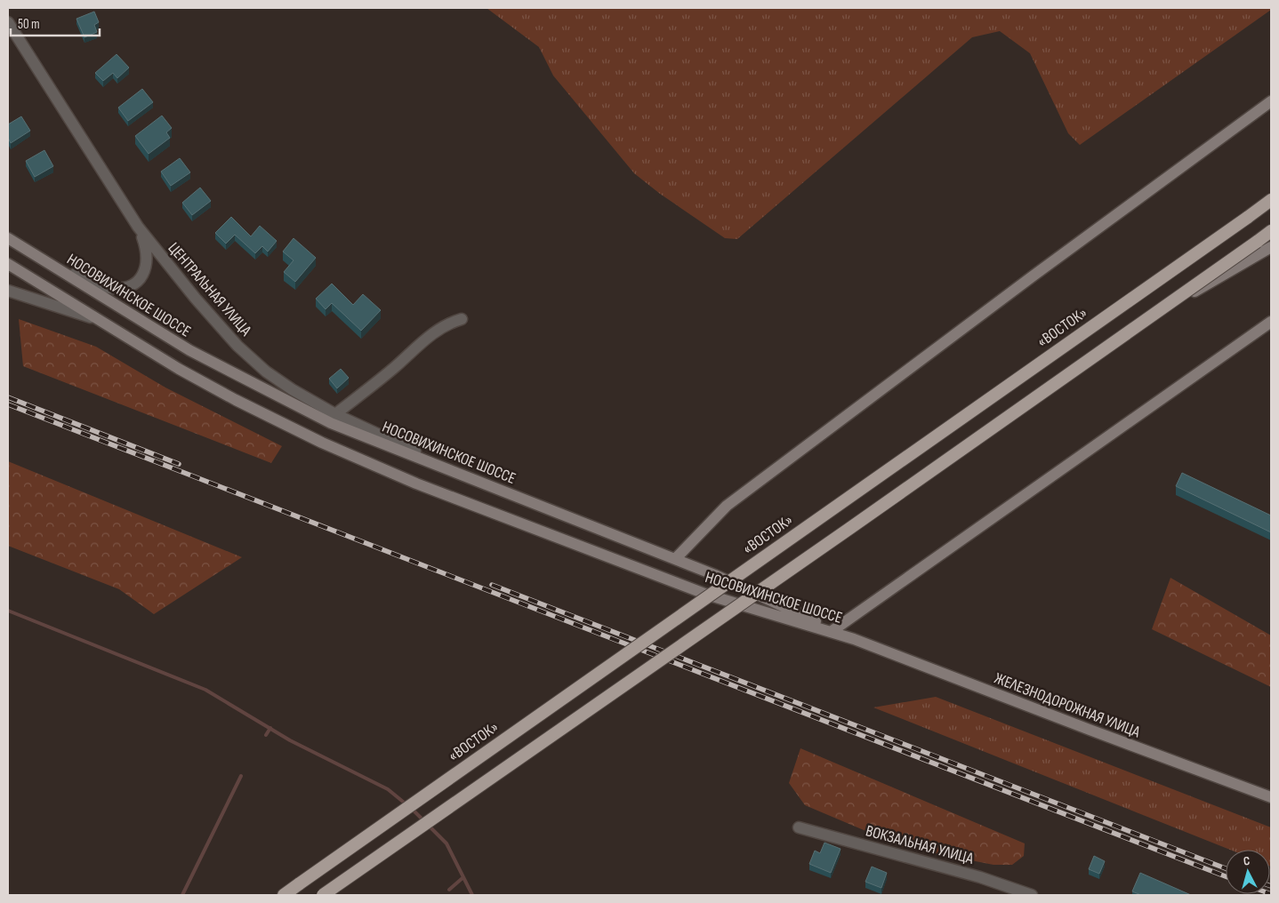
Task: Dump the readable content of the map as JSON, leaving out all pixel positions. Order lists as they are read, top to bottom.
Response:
{
  "streets": {
    "highway": ["«ВОСТОК»"],
    "main road": ["НОСОВИХИНСКОЕ ШОССЕ", "ЖЕЛЕЗНОДОРОЖНАЯ УЛИЦА"],
    "street": ["ЦЕНТРАЛЬНАЯ УЛИЦА", "ВОКЗАЛЬНАЯ УЛИЦА"]
  },
  "crossings": [
    ["ЦЕНТРАЛЬНАЯ УЛИЦА", "НОСОВИХИНСКОЕ ШОССЕ"],
    ["НОСОВИХИНСКОЕ ШОССЕ", "ЖЕЛЕЗНОДОРОЖНАЯ УЛИЦА"]
  ],
  "scale_bar": "50 m",
  "north": "top"
}
